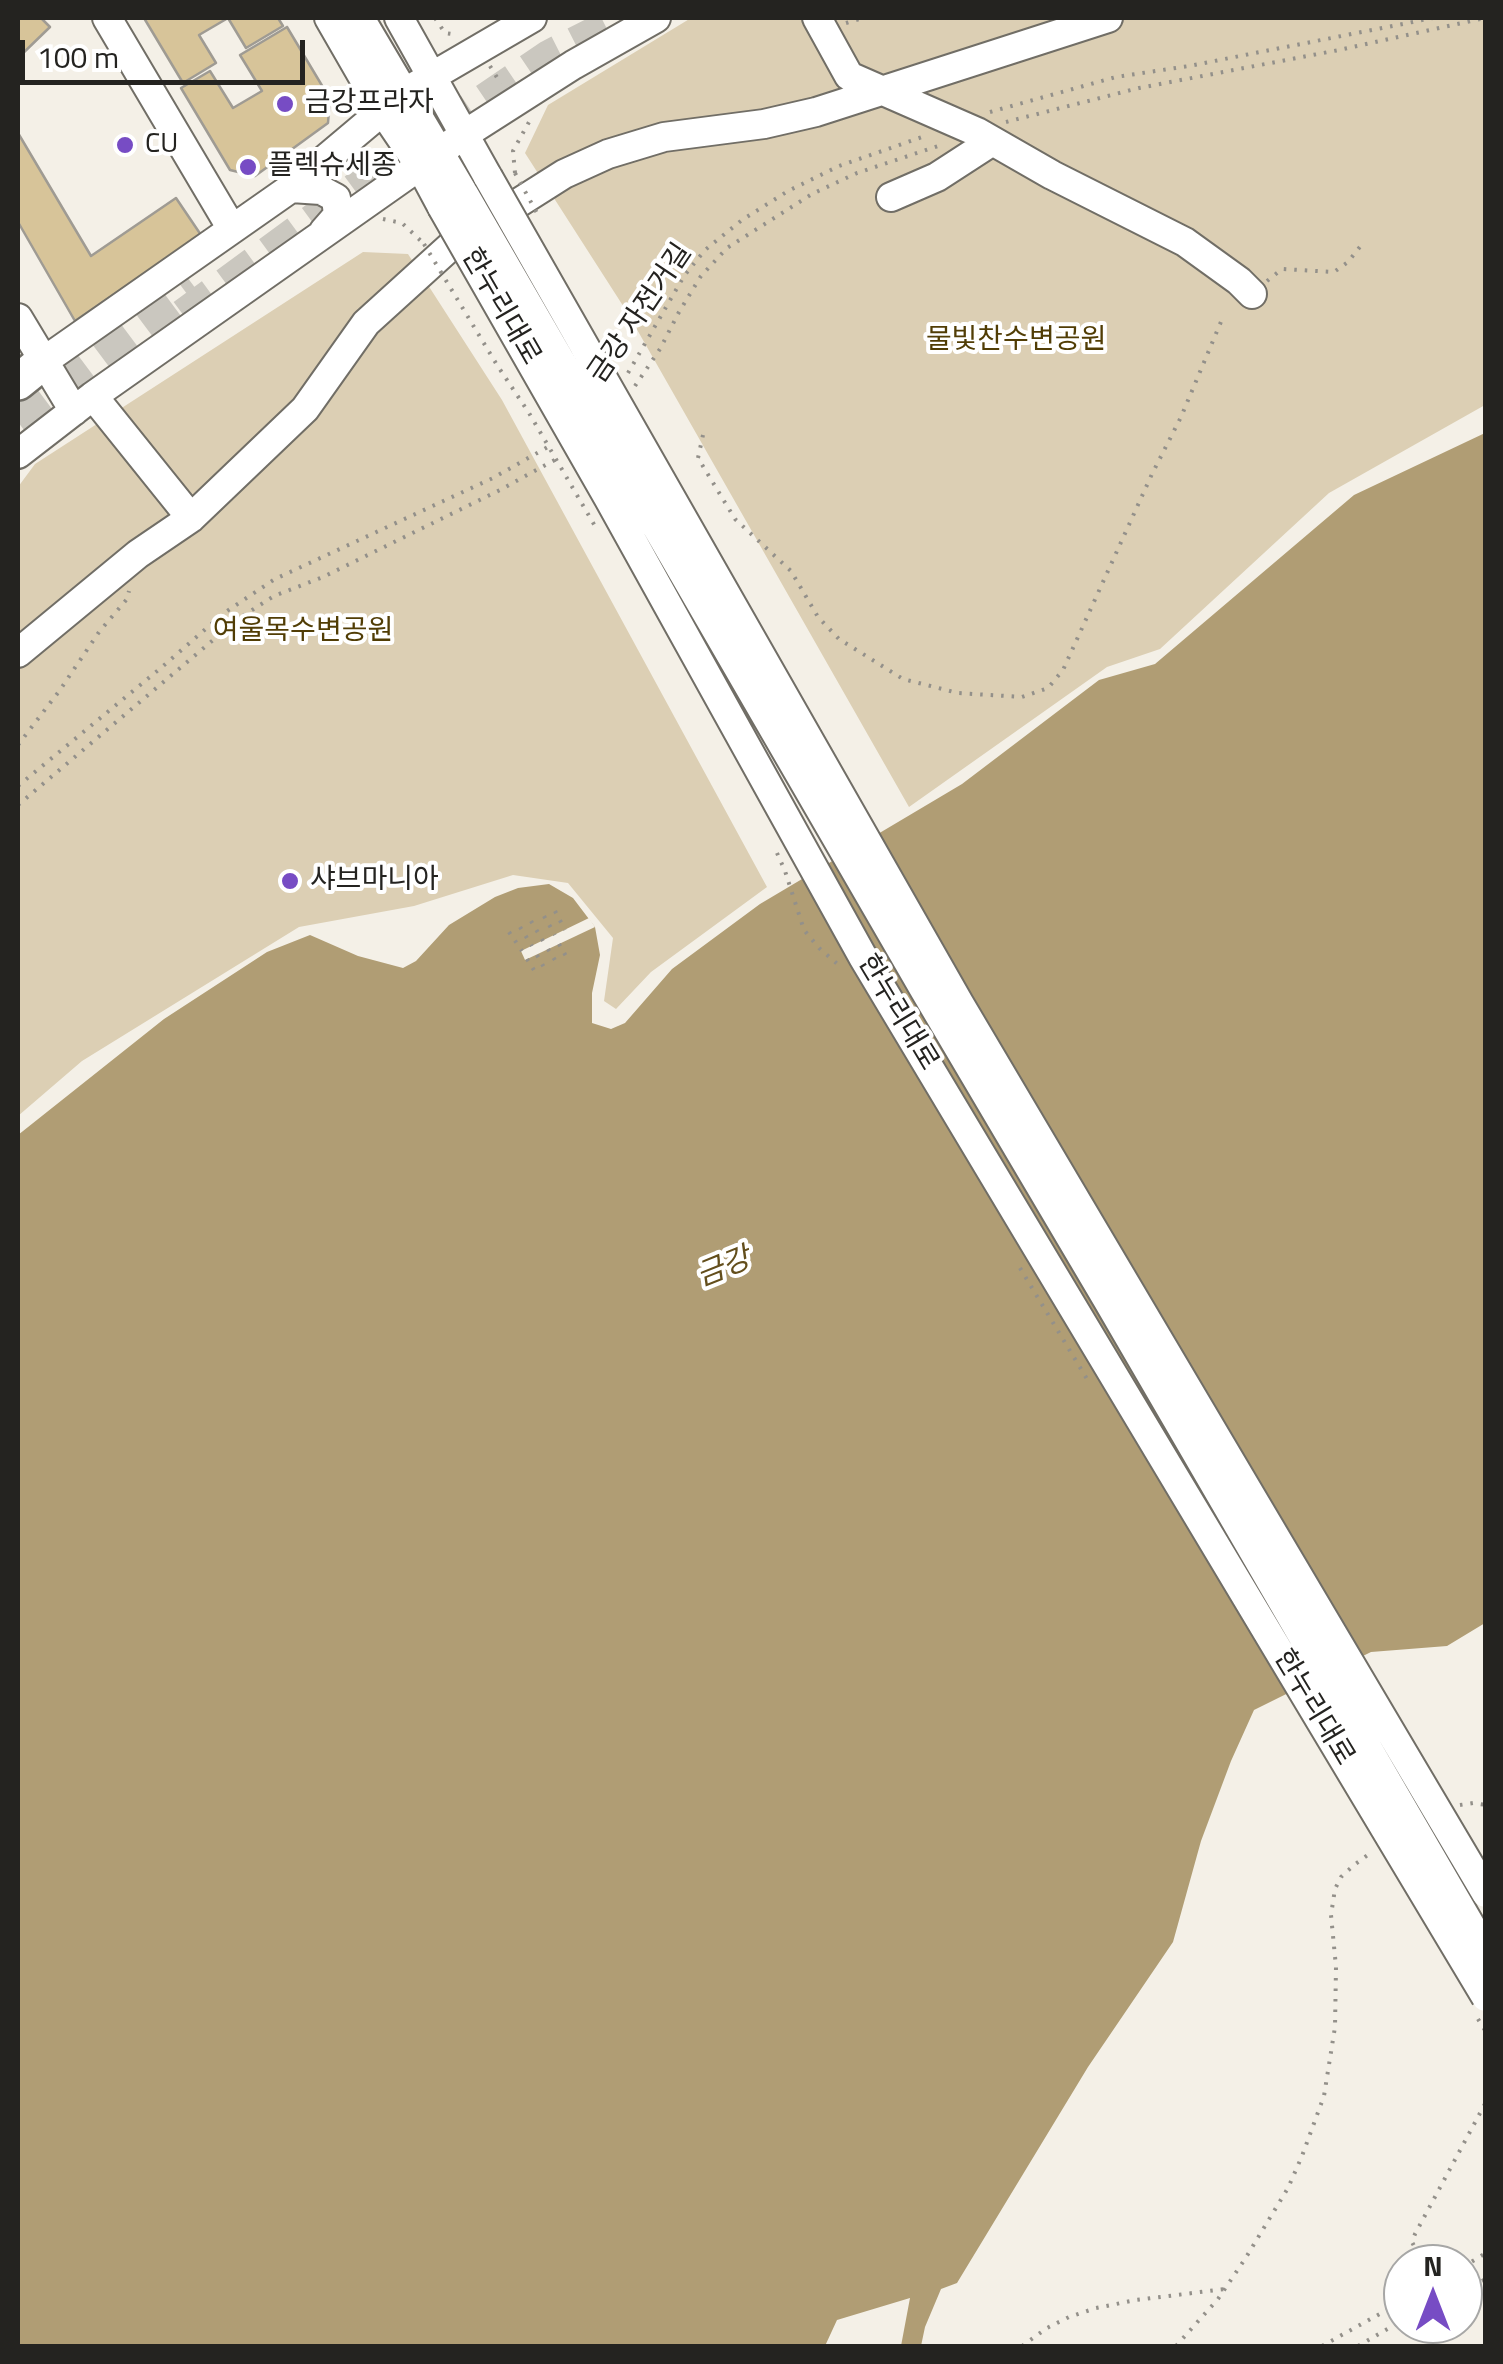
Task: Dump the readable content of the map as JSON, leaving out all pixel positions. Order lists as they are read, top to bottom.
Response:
{
  "streets": {
    "street": ["한누리대로"],
    "path": ["금강 자전거길"]
  },
  "water": ["금강"],
  "parks": ["물빛찬수변공원", "여울목수변공원"],
  "places": [
    "금강프라자",
    "CU",
    "플렉슈세종",
    "샤브마니아"
  ],
  "scale_bar": "100 m",
  "north": "top"
}
